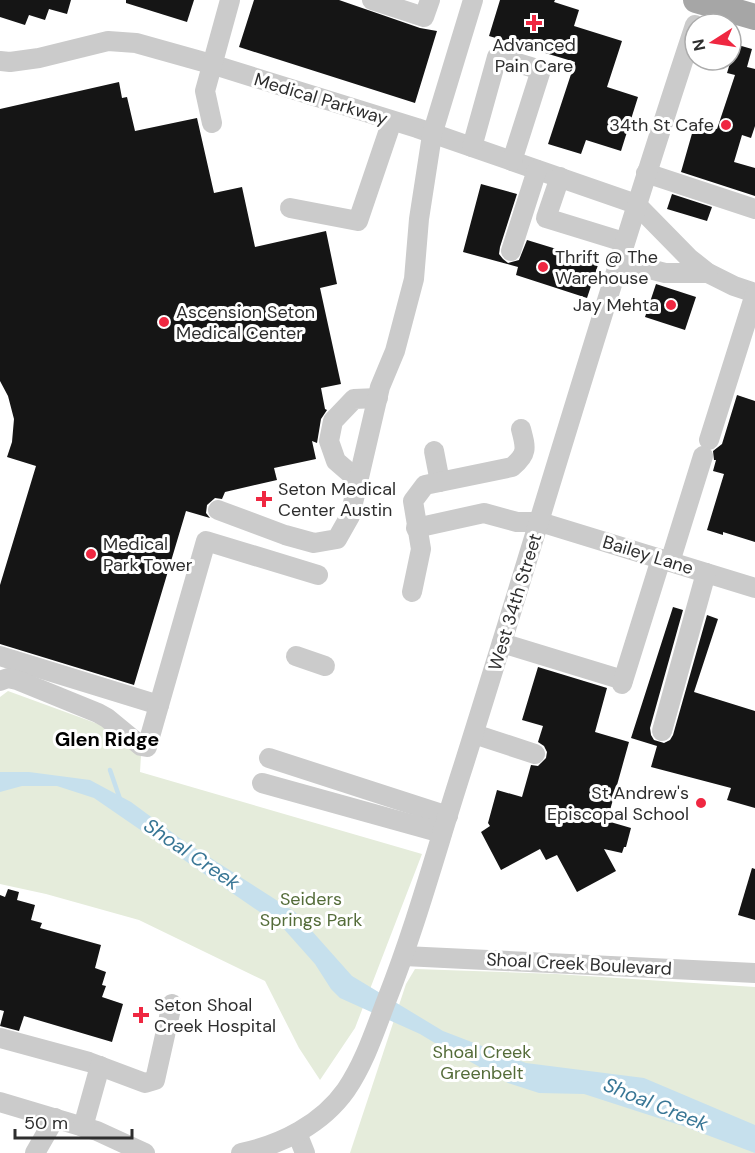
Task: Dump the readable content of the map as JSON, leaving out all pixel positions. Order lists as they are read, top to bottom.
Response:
{
  "streets": {
    "street": [
      "Medical Parkway",
      "Bailey Lane",
      "West 34th Street",
      "Shoal Creek Boulevard"
    ]
  },
  "crossings": [
    ["Medical Parkway", "West 34th Street"],
    ["Bailey Lane", "West 34th Street"],
    ["West 34th Street", "Shoal Creek Boulevard"]
  ],
  "districts": ["Glen Ridge"],
  "water": ["Shoal Creek"],
  "parks": ["Seiders Springs Park", "Shoal Creek Greenbelt"],
  "places": {
    "health": ["Advanced Pain Care", "Seton Medical Center Austin", "Seton Shoal Creek Hospital"],
    "other": [
      "34th St Cafe",
      "Thrift @ The Warehouse",
      "Jay Mehta",
      "Ascension Seton Medical Center",
      "Medical Park Tower",
      "St Andrew's Episcopal School"
    ]
  },
  "scale_bar": "50 m",
  "north": "left"
}
